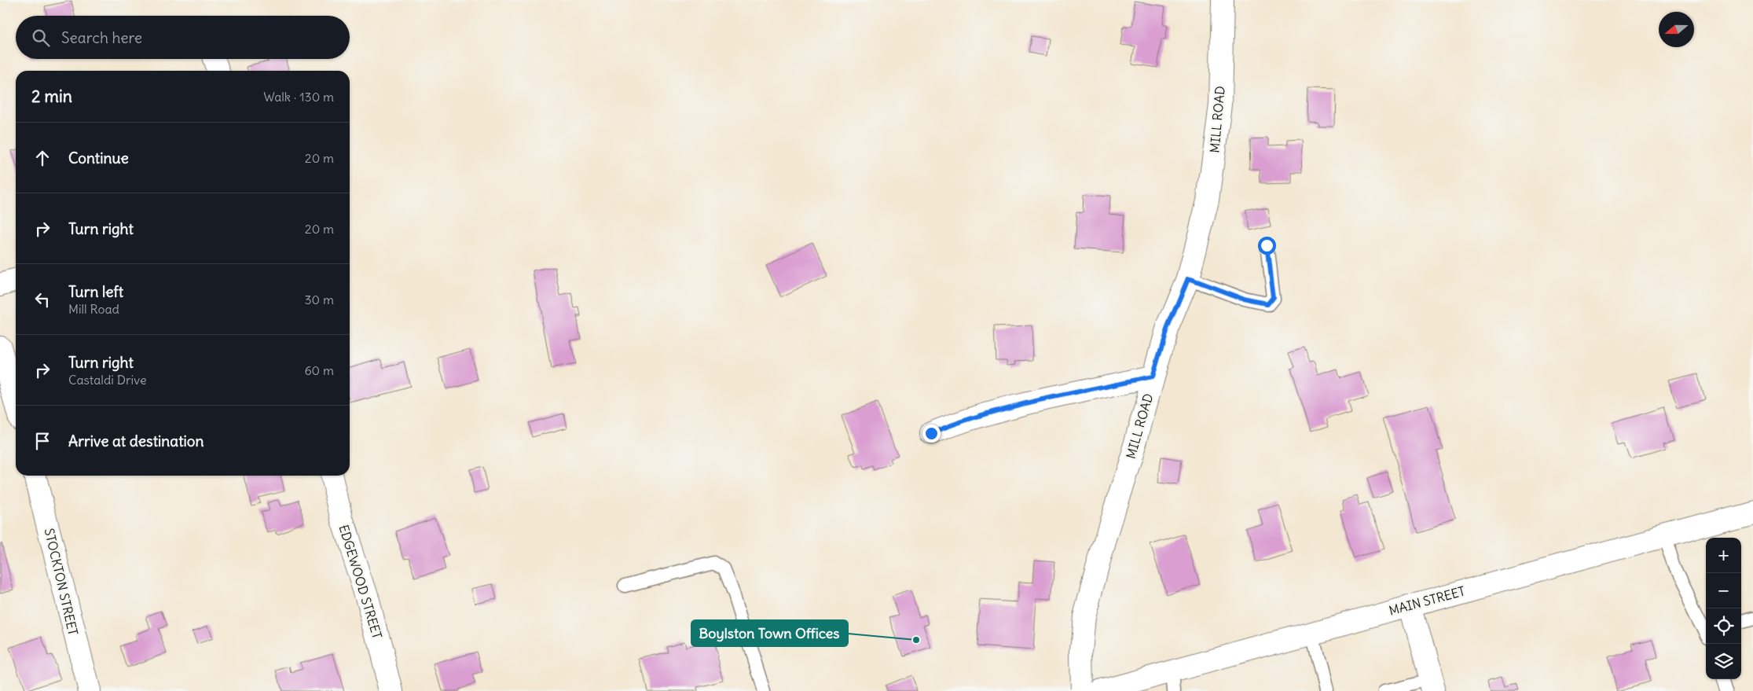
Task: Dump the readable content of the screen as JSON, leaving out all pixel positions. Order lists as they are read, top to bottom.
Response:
{
  "streets": {
    "street": [
      "MILL ROAD",
      "STOCKTON STREET",
      "EDGEWOOD STREET",
      "MAIN STREET"
    ]
  },
  "places": ["Boylston Town Offices"],
  "north": "left",
  "page": {
    "search": "Search here",
    "heading": ["2 min", "Walk · 130 m"],
    "list": [
      ["Continue", "20 m"],
      ["Turn right", "20 m"],
      ["Turn left", "Mill Road", "30 m"],
      ["Turn right", "Castaldi Drive", "60 m"],
      "Arrive at destination"
    ],
    "map_buttons": ["+", "−"]
  }
}
